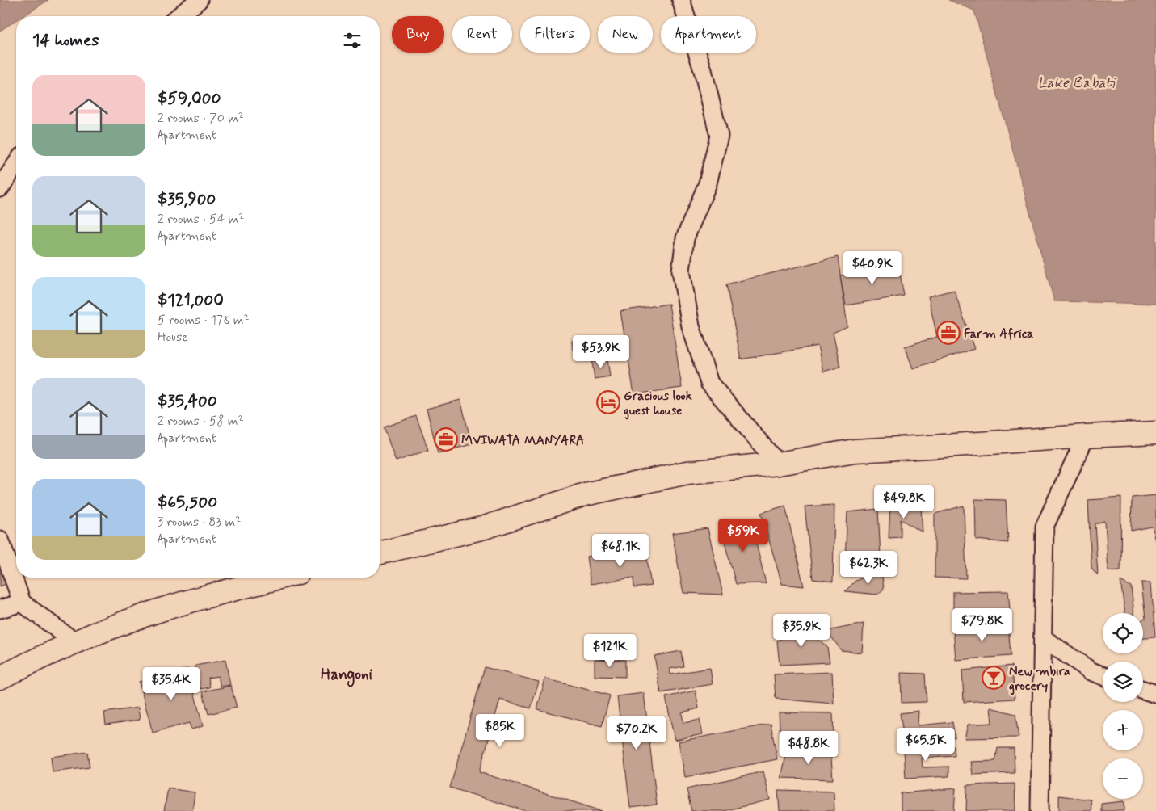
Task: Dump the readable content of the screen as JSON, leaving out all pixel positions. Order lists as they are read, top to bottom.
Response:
{
  "districts": ["Hangoni"],
  "water": ["Lake Babati"],
  "places": {
    "office": ["Farm Africa", "MVIWATA MANYARA"],
    "hotel": ["Gracious look guest house"],
    "bar": ["New mbira grocery"]
  },
  "page": {
    "chip": [
      "Buy",
      "Rent",
      "Filters",
      "New",
      "Apartment"
    ],
    "heading": "14 homes",
    "list": [
      {
        "name": "$59,000",
        "note": "2 rooms · 70 m² · Apartment"
      },
      {
        "name": "$35,900",
        "note": "2 rooms · 54 m² · Apartment"
      },
      {
        "name": "$121,000",
        "note": "5 rooms · 178 m² · House"
      },
      {
        "name": "$35,400",
        "note": "2 rooms · 58 m² · Apartment"
      },
      {
        "name": "$65,500",
        "note": "3 rooms · 83 m² · Apartment"
      }
    ],
    "price": [
      "$40.9K",
      "$53.9K",
      "$49.8K",
      "$59K",
      "$68.1K",
      "$62.3K",
      "$79.8K",
      "$35.9K",
      "$121K",
      "$35.4K",
      "$85K",
      "$70.2K",
      "$65.5K",
      "$48.8K"
    ],
    "map_buttons": ["+", "−"]
  }
}
